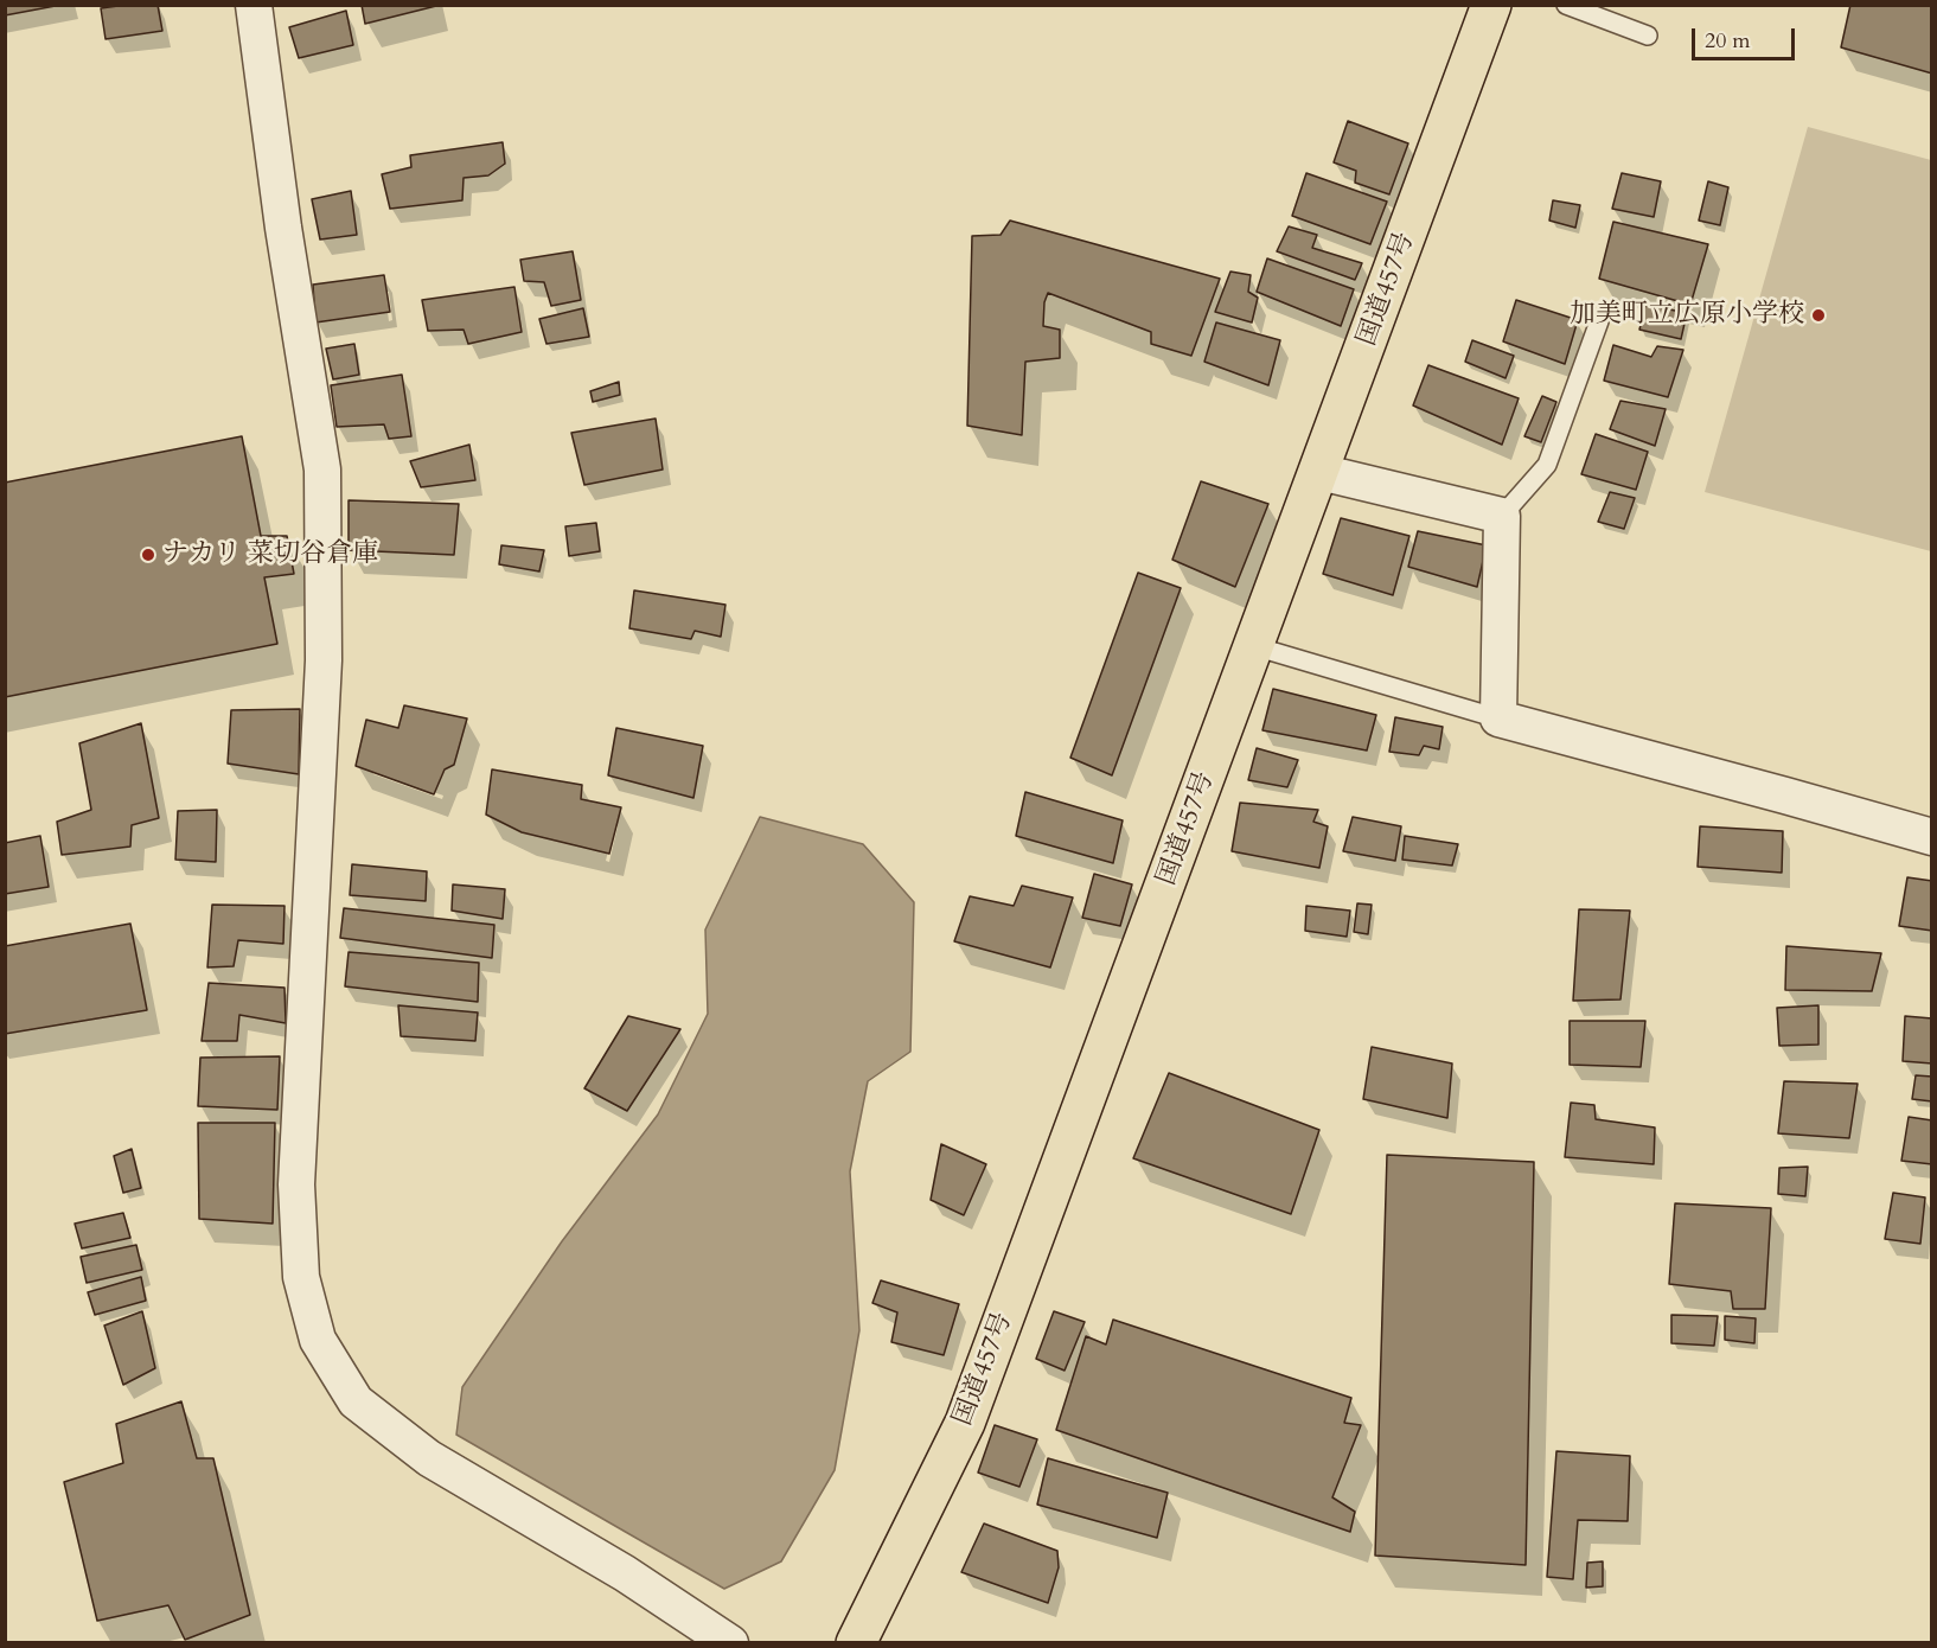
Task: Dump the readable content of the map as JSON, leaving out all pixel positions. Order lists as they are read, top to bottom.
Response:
{
  "streets": {
    "highway": ["国道457号"]
  },
  "places": ["加美町立広原小学校", "ナカリ 菜切谷倉庫"],
  "scale_bar": "20 m"
}
